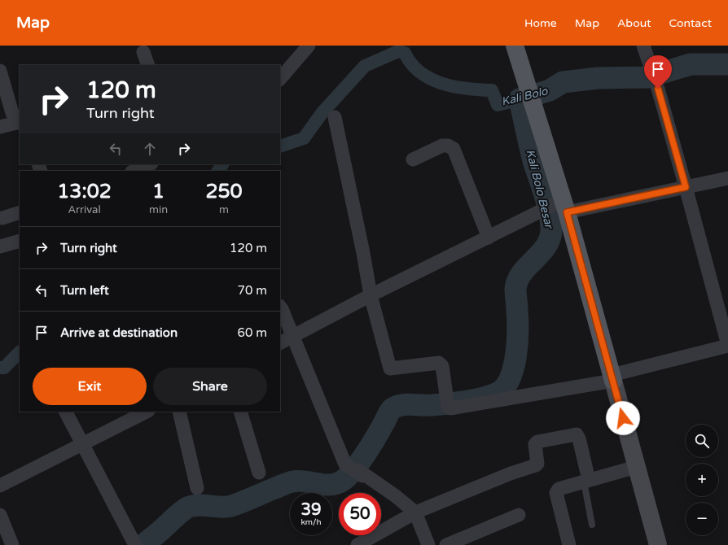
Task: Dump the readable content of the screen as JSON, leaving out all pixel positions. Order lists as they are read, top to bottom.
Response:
{
  "water": ["Kali Bolo", "Kali Bolo Besar"],
  "page": {
    "header": "Map",
    "nav": [
      "Home",
      "Map",
      "About",
      "Contact"
    ],
    "turn": ["120 m", "Turn right"],
    "eta": [
      "13:02",
      "Arrival",
      "1",
      "min",
      "250",
      "m"
    ],
    "list": [
      {
        "name": "Turn right",
        "value": "120 m"
      },
      {
        "name": "Turn left",
        "value": "70 m"
      },
      {
        "name": "Arrive at destination",
        "value": "60 m"
      }
    ],
    "buttons": ["Exit", "Share"],
    "map_buttons": ["+", "−"],
    "speed": "39 km/h",
    "limit": "50"
  }
}
